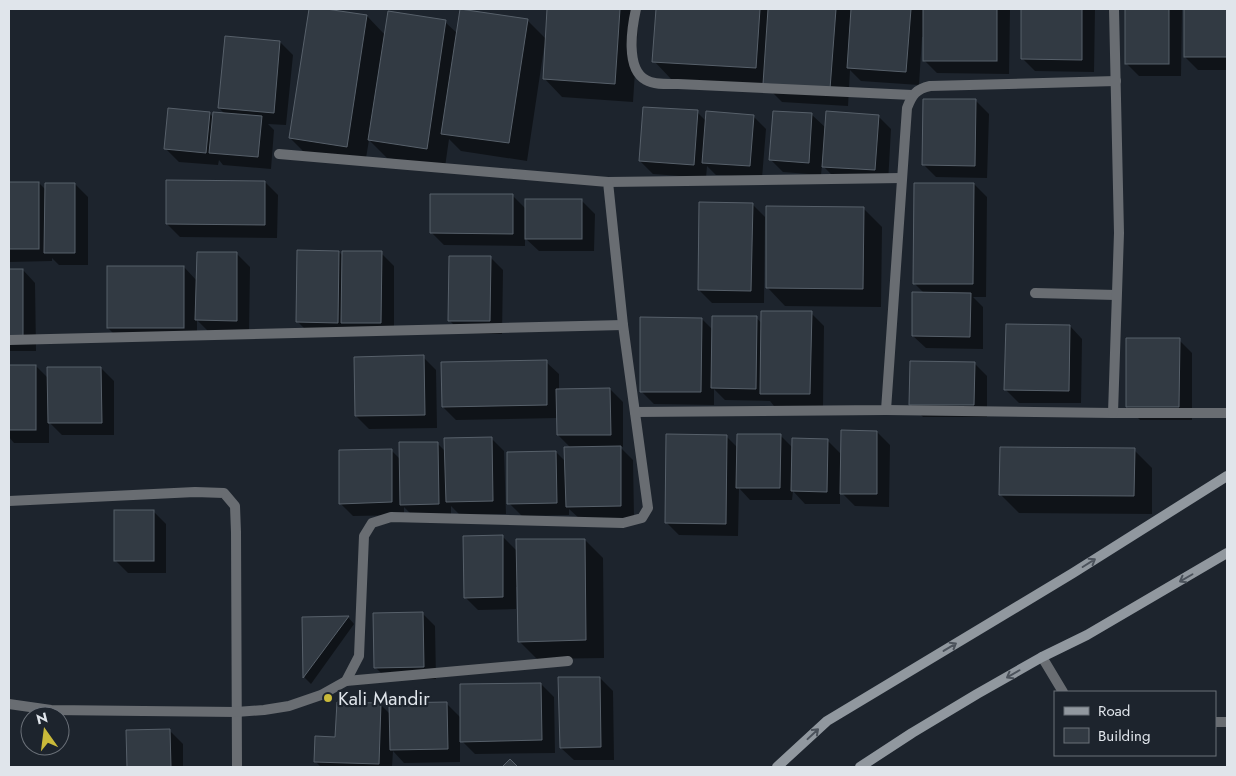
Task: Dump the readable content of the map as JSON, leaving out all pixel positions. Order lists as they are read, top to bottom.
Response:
{
  "places": ["Kali Mandir"],
  "legend": ["Road", "Building"],
  "north": "top"
}
